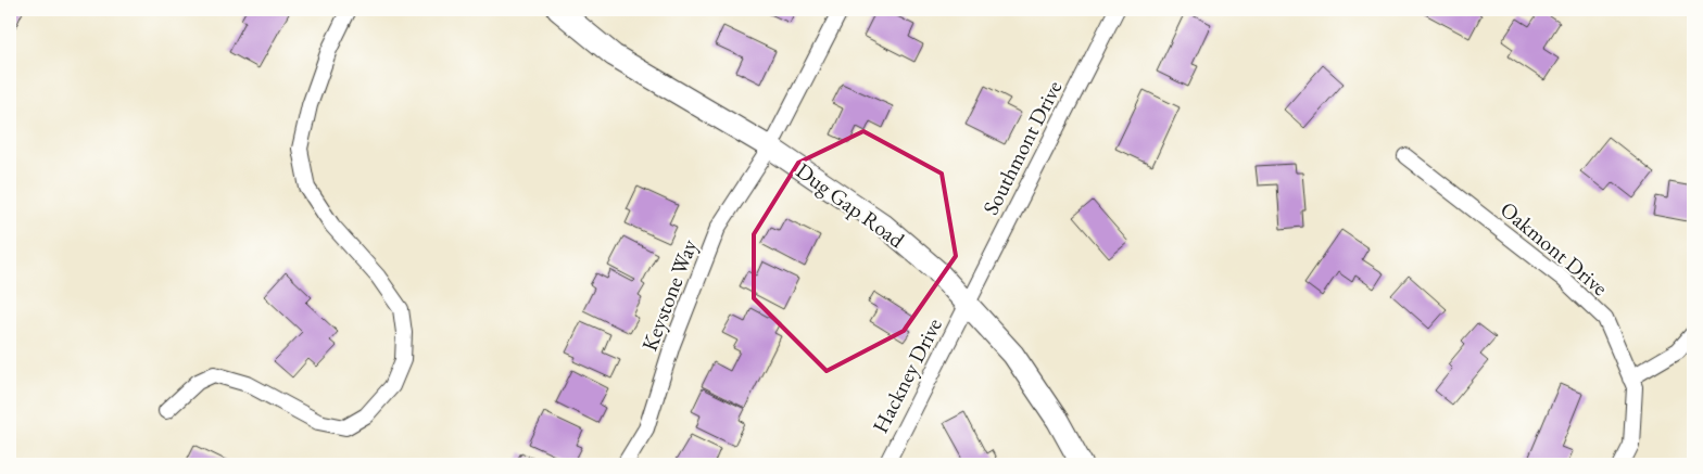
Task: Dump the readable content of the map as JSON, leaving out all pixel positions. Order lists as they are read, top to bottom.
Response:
{
  "streets": {
    "street": [
      "Southmont Drive",
      "Dug Gap Road",
      "Oakmont Drive",
      "Keystone Way",
      "Hackney Drive"
    ]
  },
  "crossings": [
    ["Southmont Drive", "Dug Gap Road"],
    ["Southmont Drive", "Hackney Drive"],
    ["Dug Gap Road", "Keystone Way"],
    ["Dug Gap Road", "Hackney Drive"]
  ]
}
